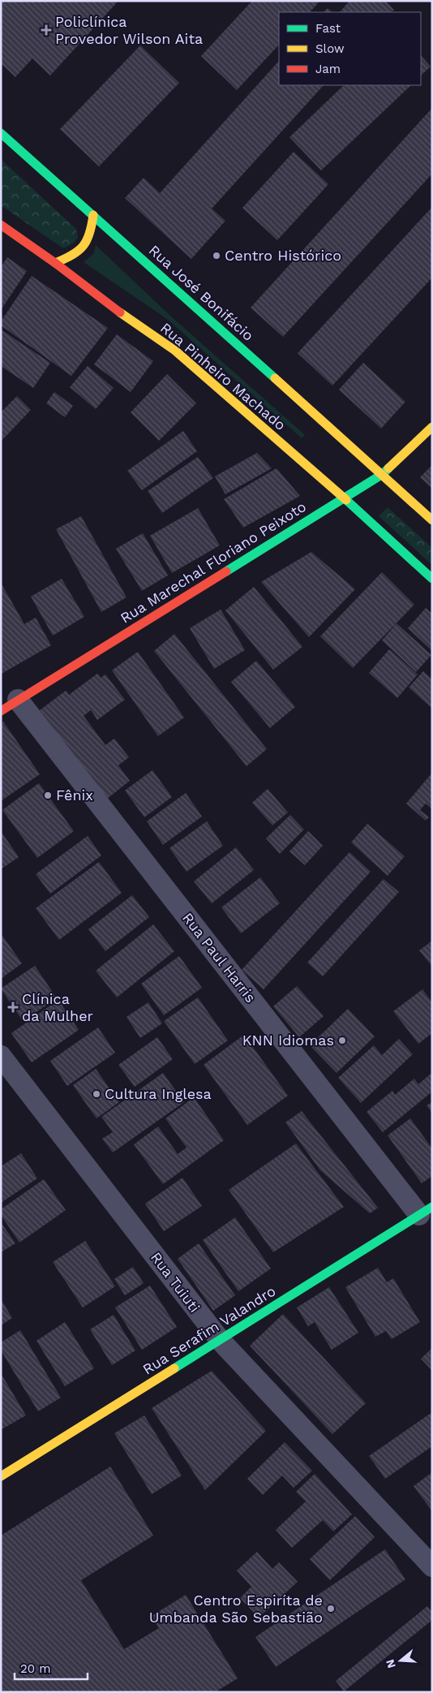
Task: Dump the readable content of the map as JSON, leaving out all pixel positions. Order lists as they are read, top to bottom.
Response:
{
  "streets": {
    "main road": [
      "Rua José Bonifácio",
      "Rua Pinheiro Machado",
      "Rua Marechal Floriano Peixoto",
      "Rua Serafim Valandro"
    ],
    "street": ["Rua Paul Harris", "Rua Tuiuti"]
  },
  "crossings": [
    ["Rua José Bonifácio", "Rua Marechal Floriano Peixoto"],
    ["Rua Pinheiro Machado", "Rua Marechal Floriano Peixoto"],
    ["Rua Marechal Floriano Peixoto", "Rua Paul Harris"],
    ["Rua Paul Harris", "Rua Serafim Valandro"],
    ["Rua Tuiuti", "Rua Serafim Valandro"]
  ],
  "places": {
    "health": ["Policlínica Provedor Wilson Aita", "Clínica da Mulher"],
    "other": [
      "Centro Histórico",
      "Fênix",
      "KNN Idiomas",
      "Cultura Inglesa",
      "Centro Espiríta de Umbanda São Sebastião"
    ]
  },
  "legend": ["Fast", "Slow", "Jam"],
  "scale_bar": "20 m",
  "north": "left"
}
